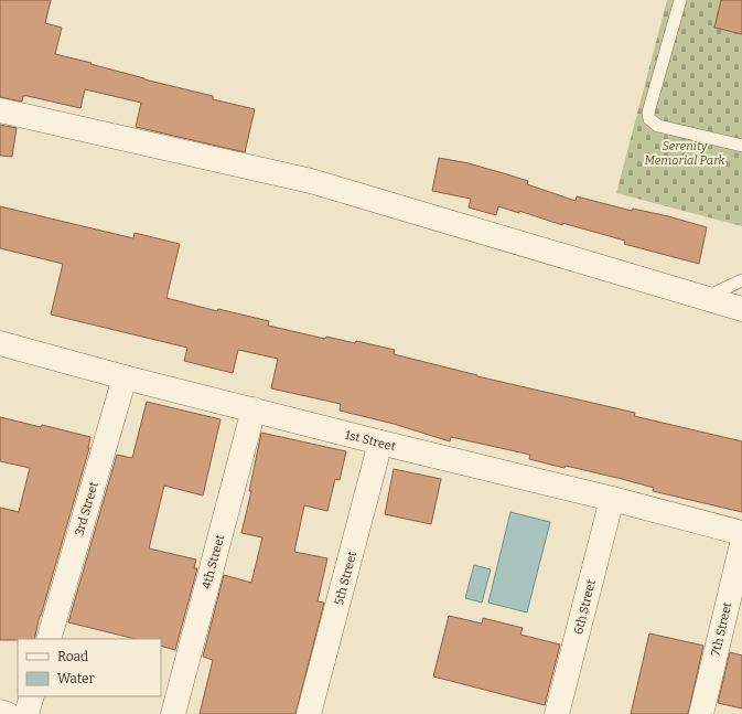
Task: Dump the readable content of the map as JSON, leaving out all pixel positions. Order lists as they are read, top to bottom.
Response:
{
  "streets": {
    "street": [
      "1st Street",
      "3rd Street",
      "4th Street",
      "5th Street",
      "6th Street",
      "7th Street"
    ]
  },
  "crossings": [
    ["1st Street", "3rd Street"],
    ["1st Street", "4th Street"],
    ["1st Street", "5th Street"],
    ["1st Street", "6th Street"]
  ],
  "parks": ["Serenity Memorial Park"],
  "legend": ["Road", "Water"]
}
